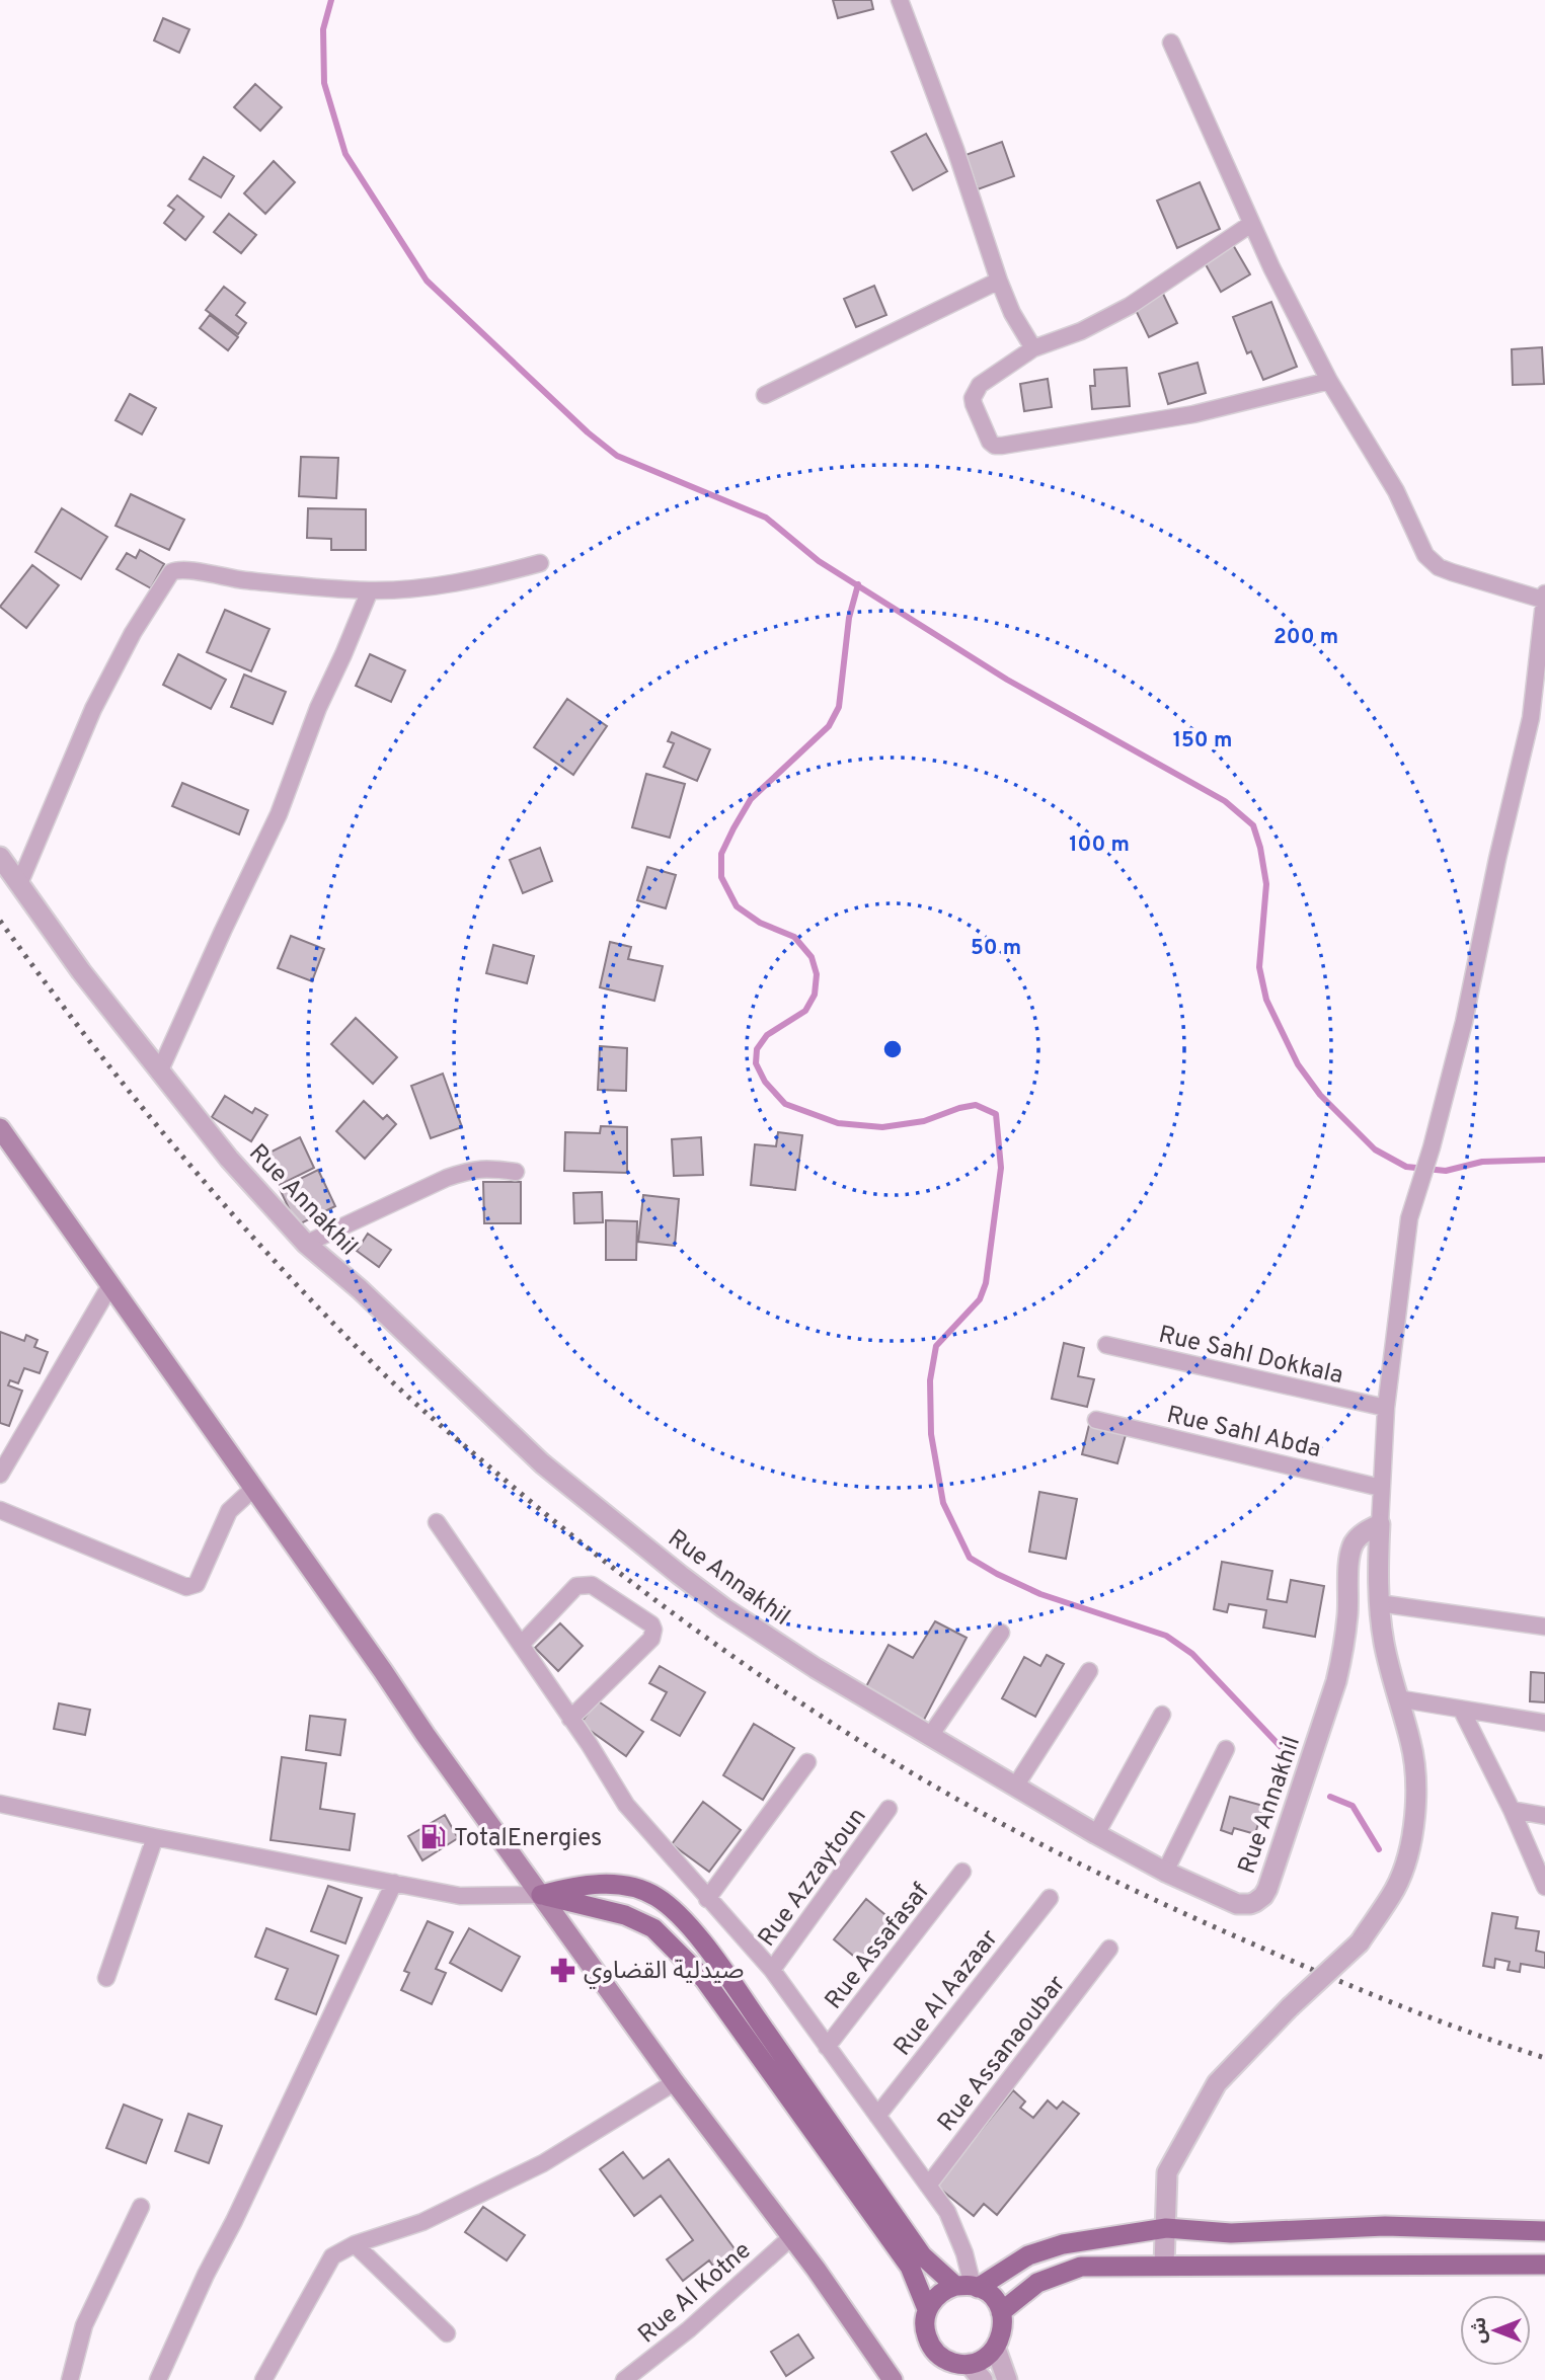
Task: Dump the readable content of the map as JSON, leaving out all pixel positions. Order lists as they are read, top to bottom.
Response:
{
  "streets": {
    "street": [
      "Rue Annakhil",
      "Rue Sahl Dokkala",
      "Rue Sahl Abda",
      "Rue Azzaytoun",
      "Rue Assafasaf",
      "Rue Al Aazaar",
      "Rue Assanaoubar",
      "Rue Al Kotne"
    ]
  },
  "places": {
    "fuel station": ["TotalEnergies"],
    "pharmacy": ["صيدلية القضاوي"]
  },
  "north": "left",
  "rings": [
    "200 m",
    "150 m",
    "100 m",
    "50 m"
  ]
}
